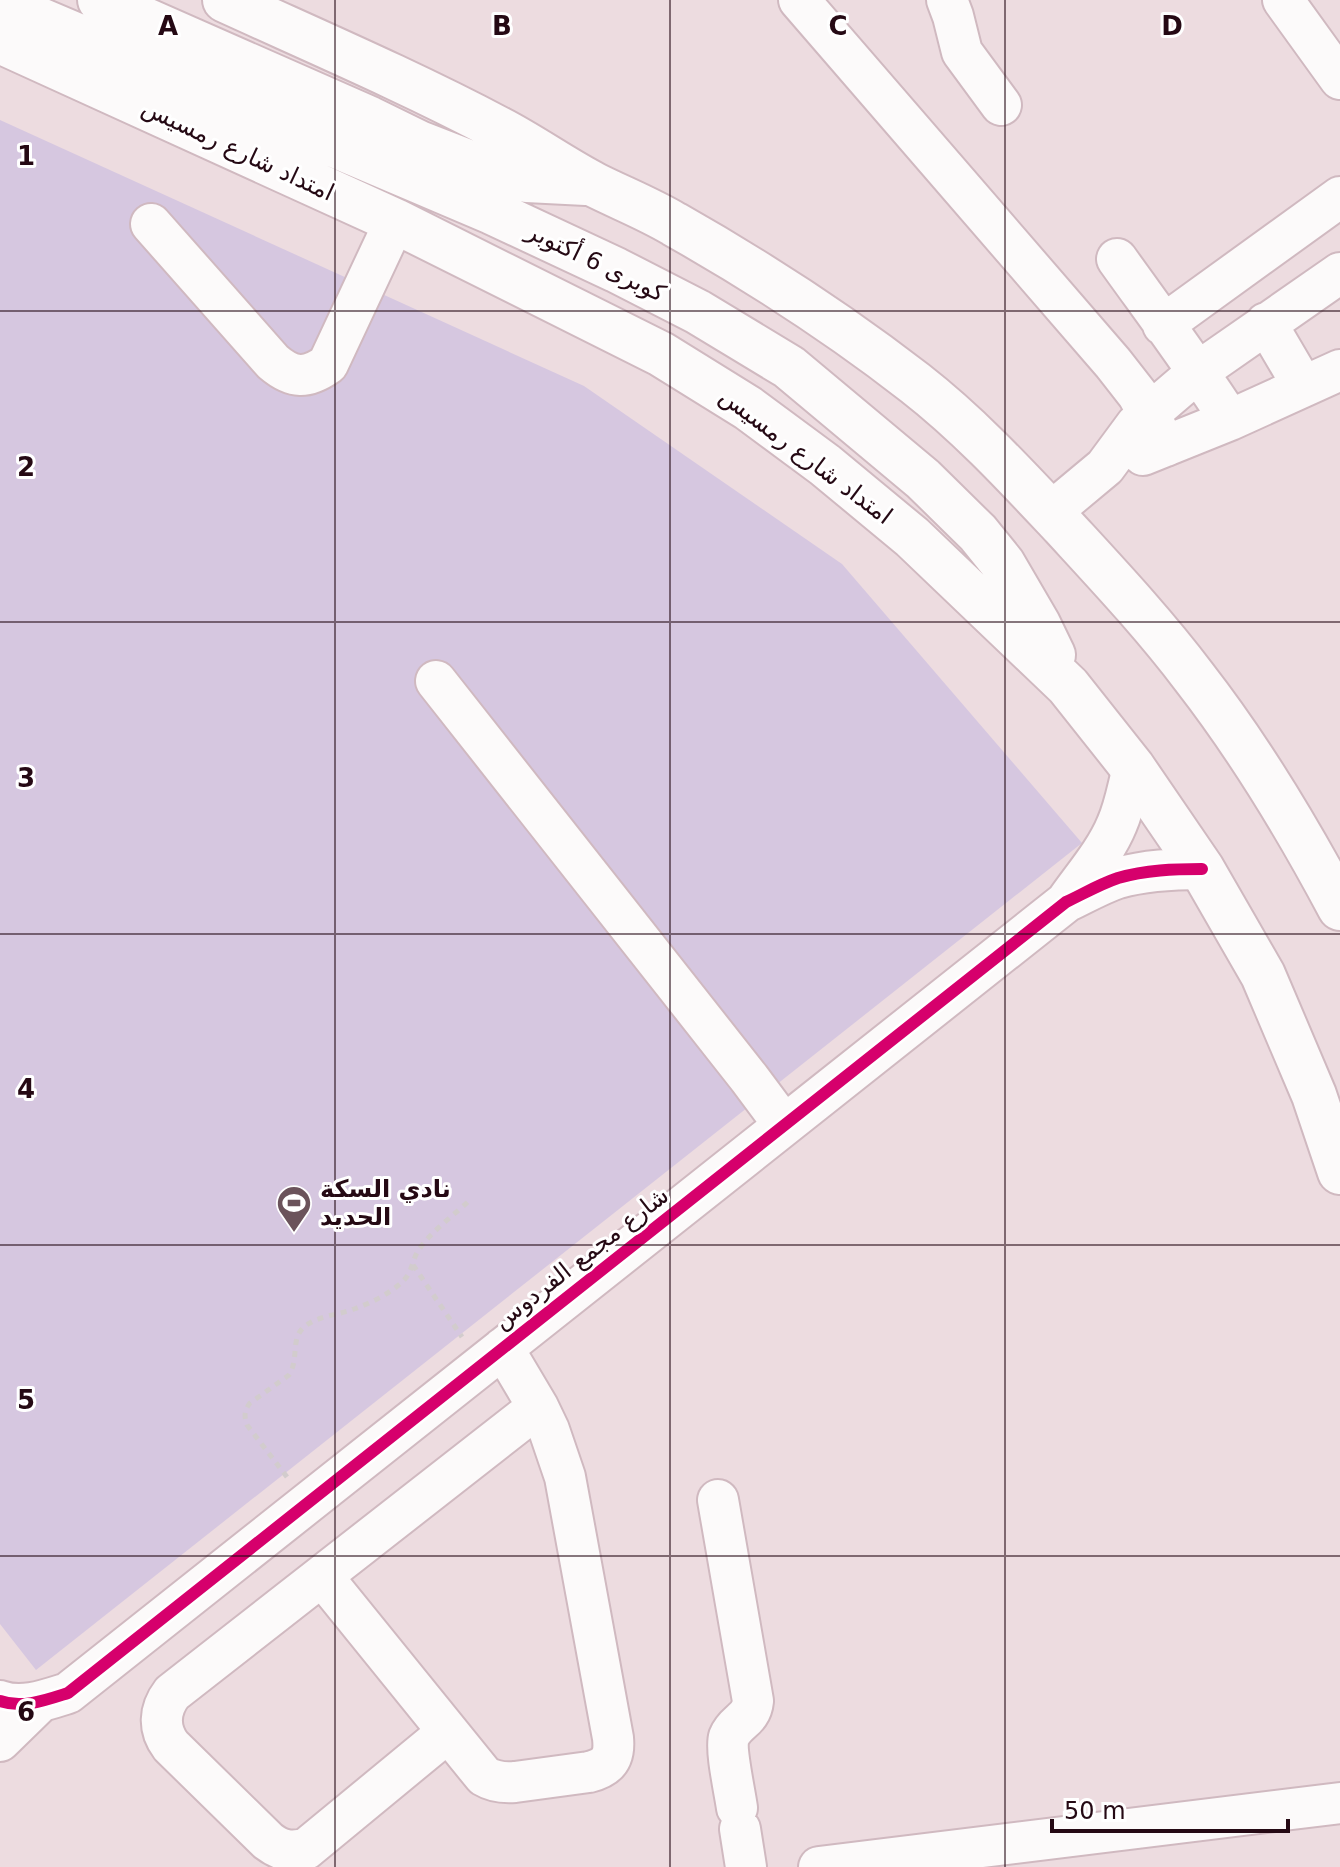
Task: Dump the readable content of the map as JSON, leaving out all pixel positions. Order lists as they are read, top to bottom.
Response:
{
  "streets": {
    "highway": ["امتداد شارع رمسيس", "كوبرى 6 أكتوبر"],
    "street": ["شارع مجمع الفردوس"]
  },
  "crossings": [
    ["امتداد شارع رمسيس", "كوبرى 6 أكتوبر"],
    ["امتداد شارع رمسيس", "شارع مجمع الفردوس"]
  ],
  "places": {
    "sports": ["نادي السكة الحديد"]
  },
  "scale_bar": "50 m",
  "grid": {
    "columns": [
      "A",
      "B",
      "C",
      "D"
    ],
    "rows": [
      "1",
      "2",
      "3",
      "4",
      "5",
      "6"
    ]
  }
}
